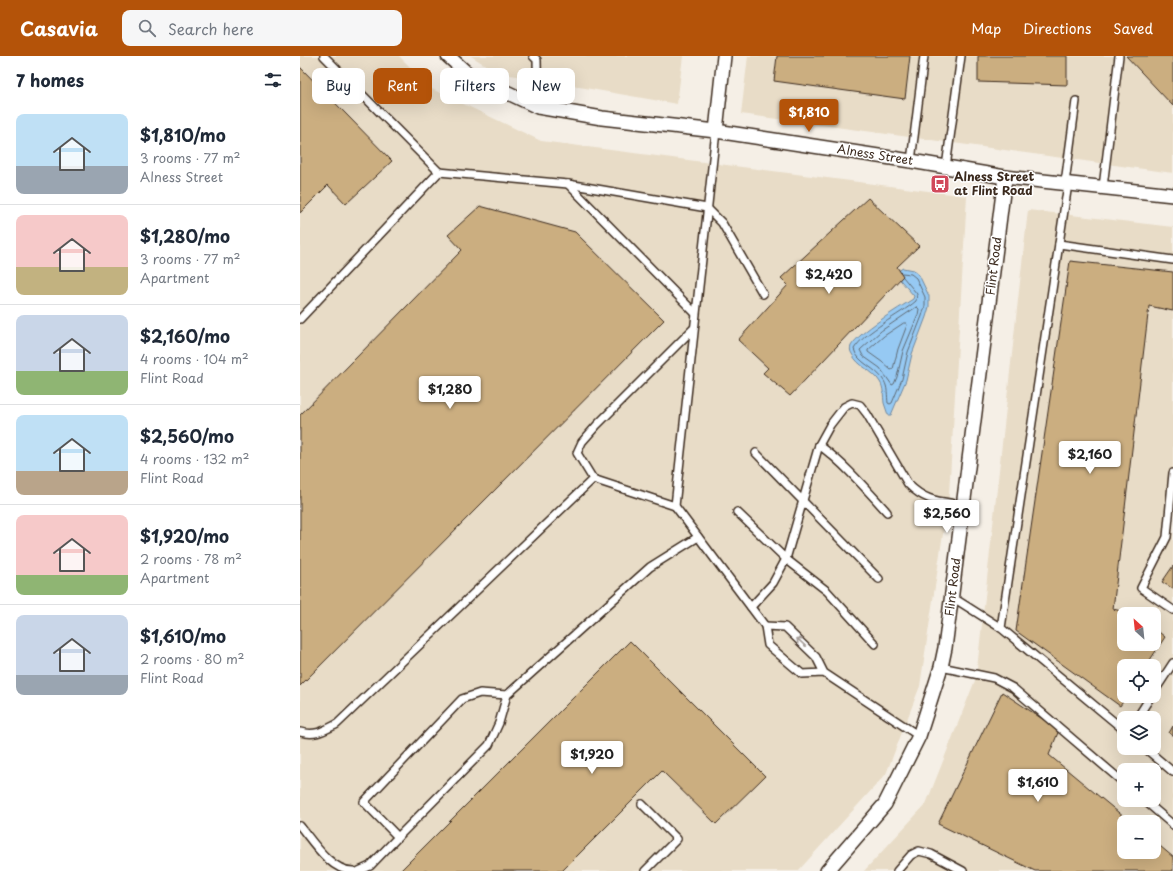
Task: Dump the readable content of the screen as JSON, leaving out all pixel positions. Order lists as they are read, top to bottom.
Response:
{
  "streets": {
    "street": ["Alness Street", "Flint Road"]
  },
  "crossings": [
    ["Alness Street", "Flint Road"]
  ],
  "places": {
    "bus stop": ["Alness Street at Flint Road"]
  },
  "north": "top left",
  "page": {
    "header": "Casavia",
    "search": "Search here",
    "nav": ["Map", "Directions", "Saved"],
    "heading": "7 homes",
    "chip": [
      "Buy",
      "Rent",
      "Filters",
      "New"
    ],
    "price": [
      "$1,810",
      "$2,420",
      "$1,280",
      "$2,160",
      "$2,560",
      "$1,920",
      "$1,610"
    ],
    "list": [
      {
        "name": "$1,810/mo",
        "note": "3 rooms · 77 m² · Alness Street"
      },
      {
        "name": "$1,280/mo",
        "note": "3 rooms · 77 m² · Apartment"
      },
      {
        "name": "$2,160/mo",
        "note": "4 rooms · 104 m² · Flint Road"
      },
      {
        "name": "$2,560/mo",
        "note": "4 rooms · 132 m² · Flint Road"
      },
      {
        "name": "$1,920/mo",
        "note": "2 rooms · 78 m² · Apartment"
      },
      {
        "name": "$1,610/mo",
        "note": "2 rooms · 80 m² · Flint Road"
      }
    ],
    "map_buttons": ["+", "−"]
  }
}
